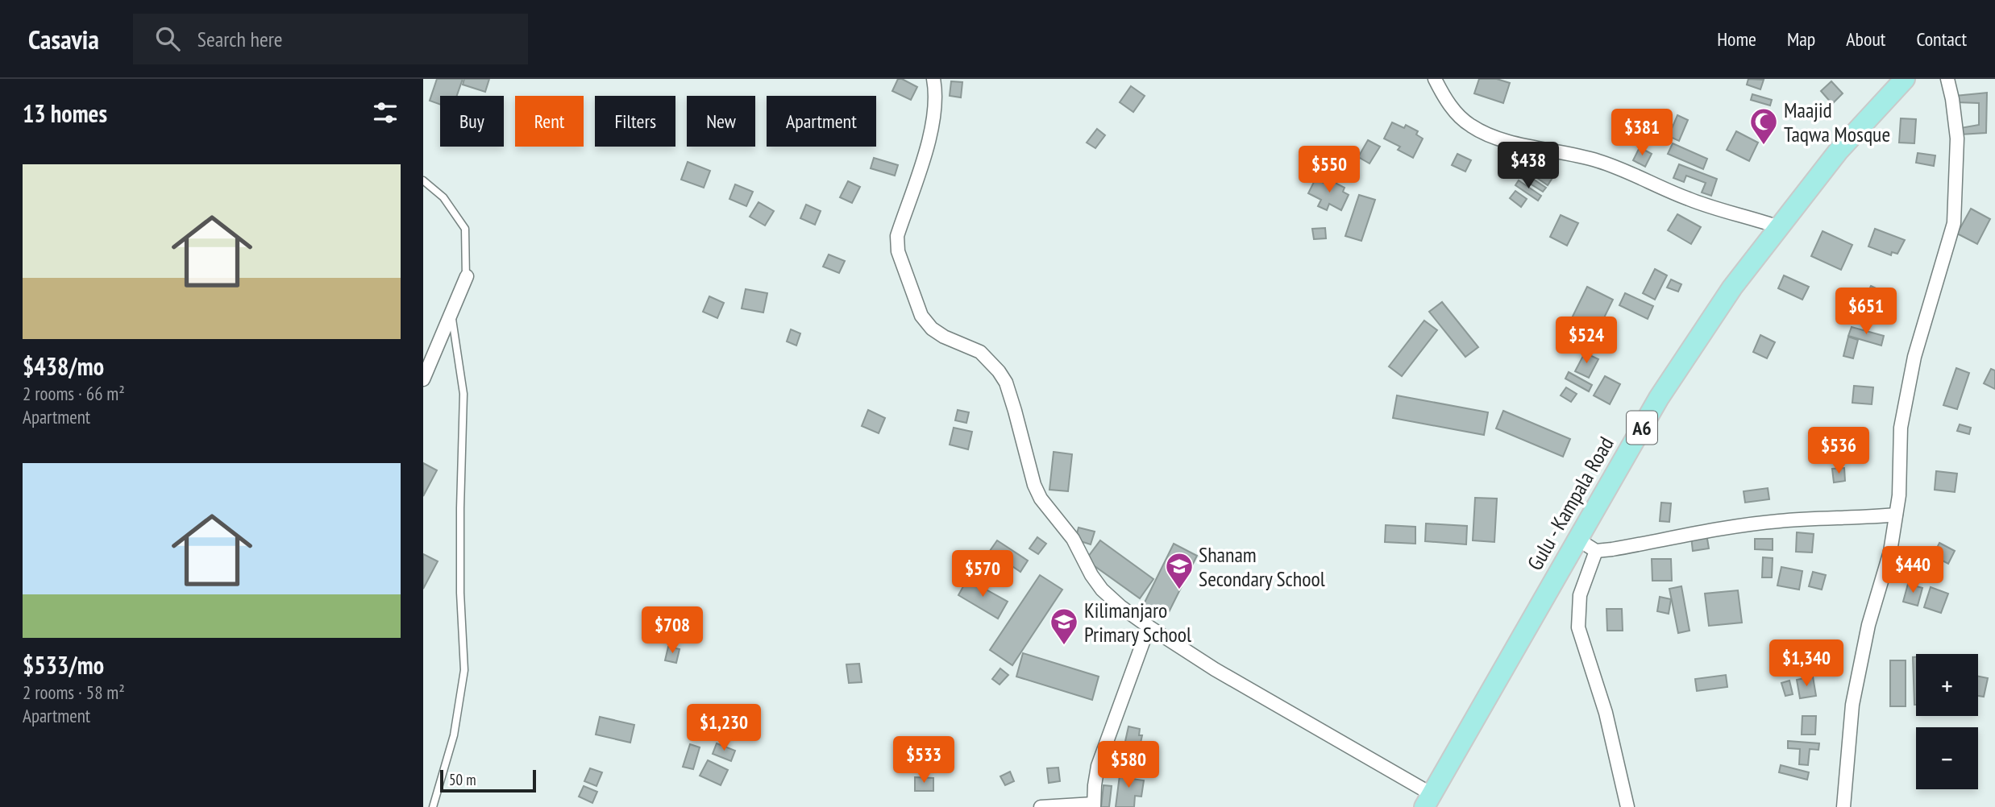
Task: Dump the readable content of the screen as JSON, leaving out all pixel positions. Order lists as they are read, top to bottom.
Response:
{
  "streets": {
    "main road": ["A6", "Gulu - Kampala Road"]
  },
  "places": {
    "mosque": ["Maajid Taqwa Mosque"],
    "school or university": ["Shanam Secondary School", "Kilimanjaro Primary School"]
  },
  "scale_bar": "50 m",
  "page": {
    "header": "Casavia",
    "search": "Search here",
    "nav": [
      "Home",
      "Map",
      "About",
      "Contact"
    ],
    "heading": "13 homes",
    "chip": [
      "Buy",
      "Rent",
      "Filters",
      "New",
      "Apartment"
    ],
    "price": [
      "$381",
      "$438",
      "$550",
      "$651",
      "$524",
      "$536",
      "$440",
      "$570",
      "$708",
      "$1,340",
      "$1,230",
      "$533",
      "$580"
    ],
    "list": [
      {
        "name": "$438/mo",
        "note": "2 rooms · 66 m² · Apartment"
      },
      {
        "name": "$533/mo",
        "note": "2 rooms · 58 m² · Apartment"
      }
    ],
    "map_buttons": ["+", "−"],
    "scale": "50 m"
  }
}
